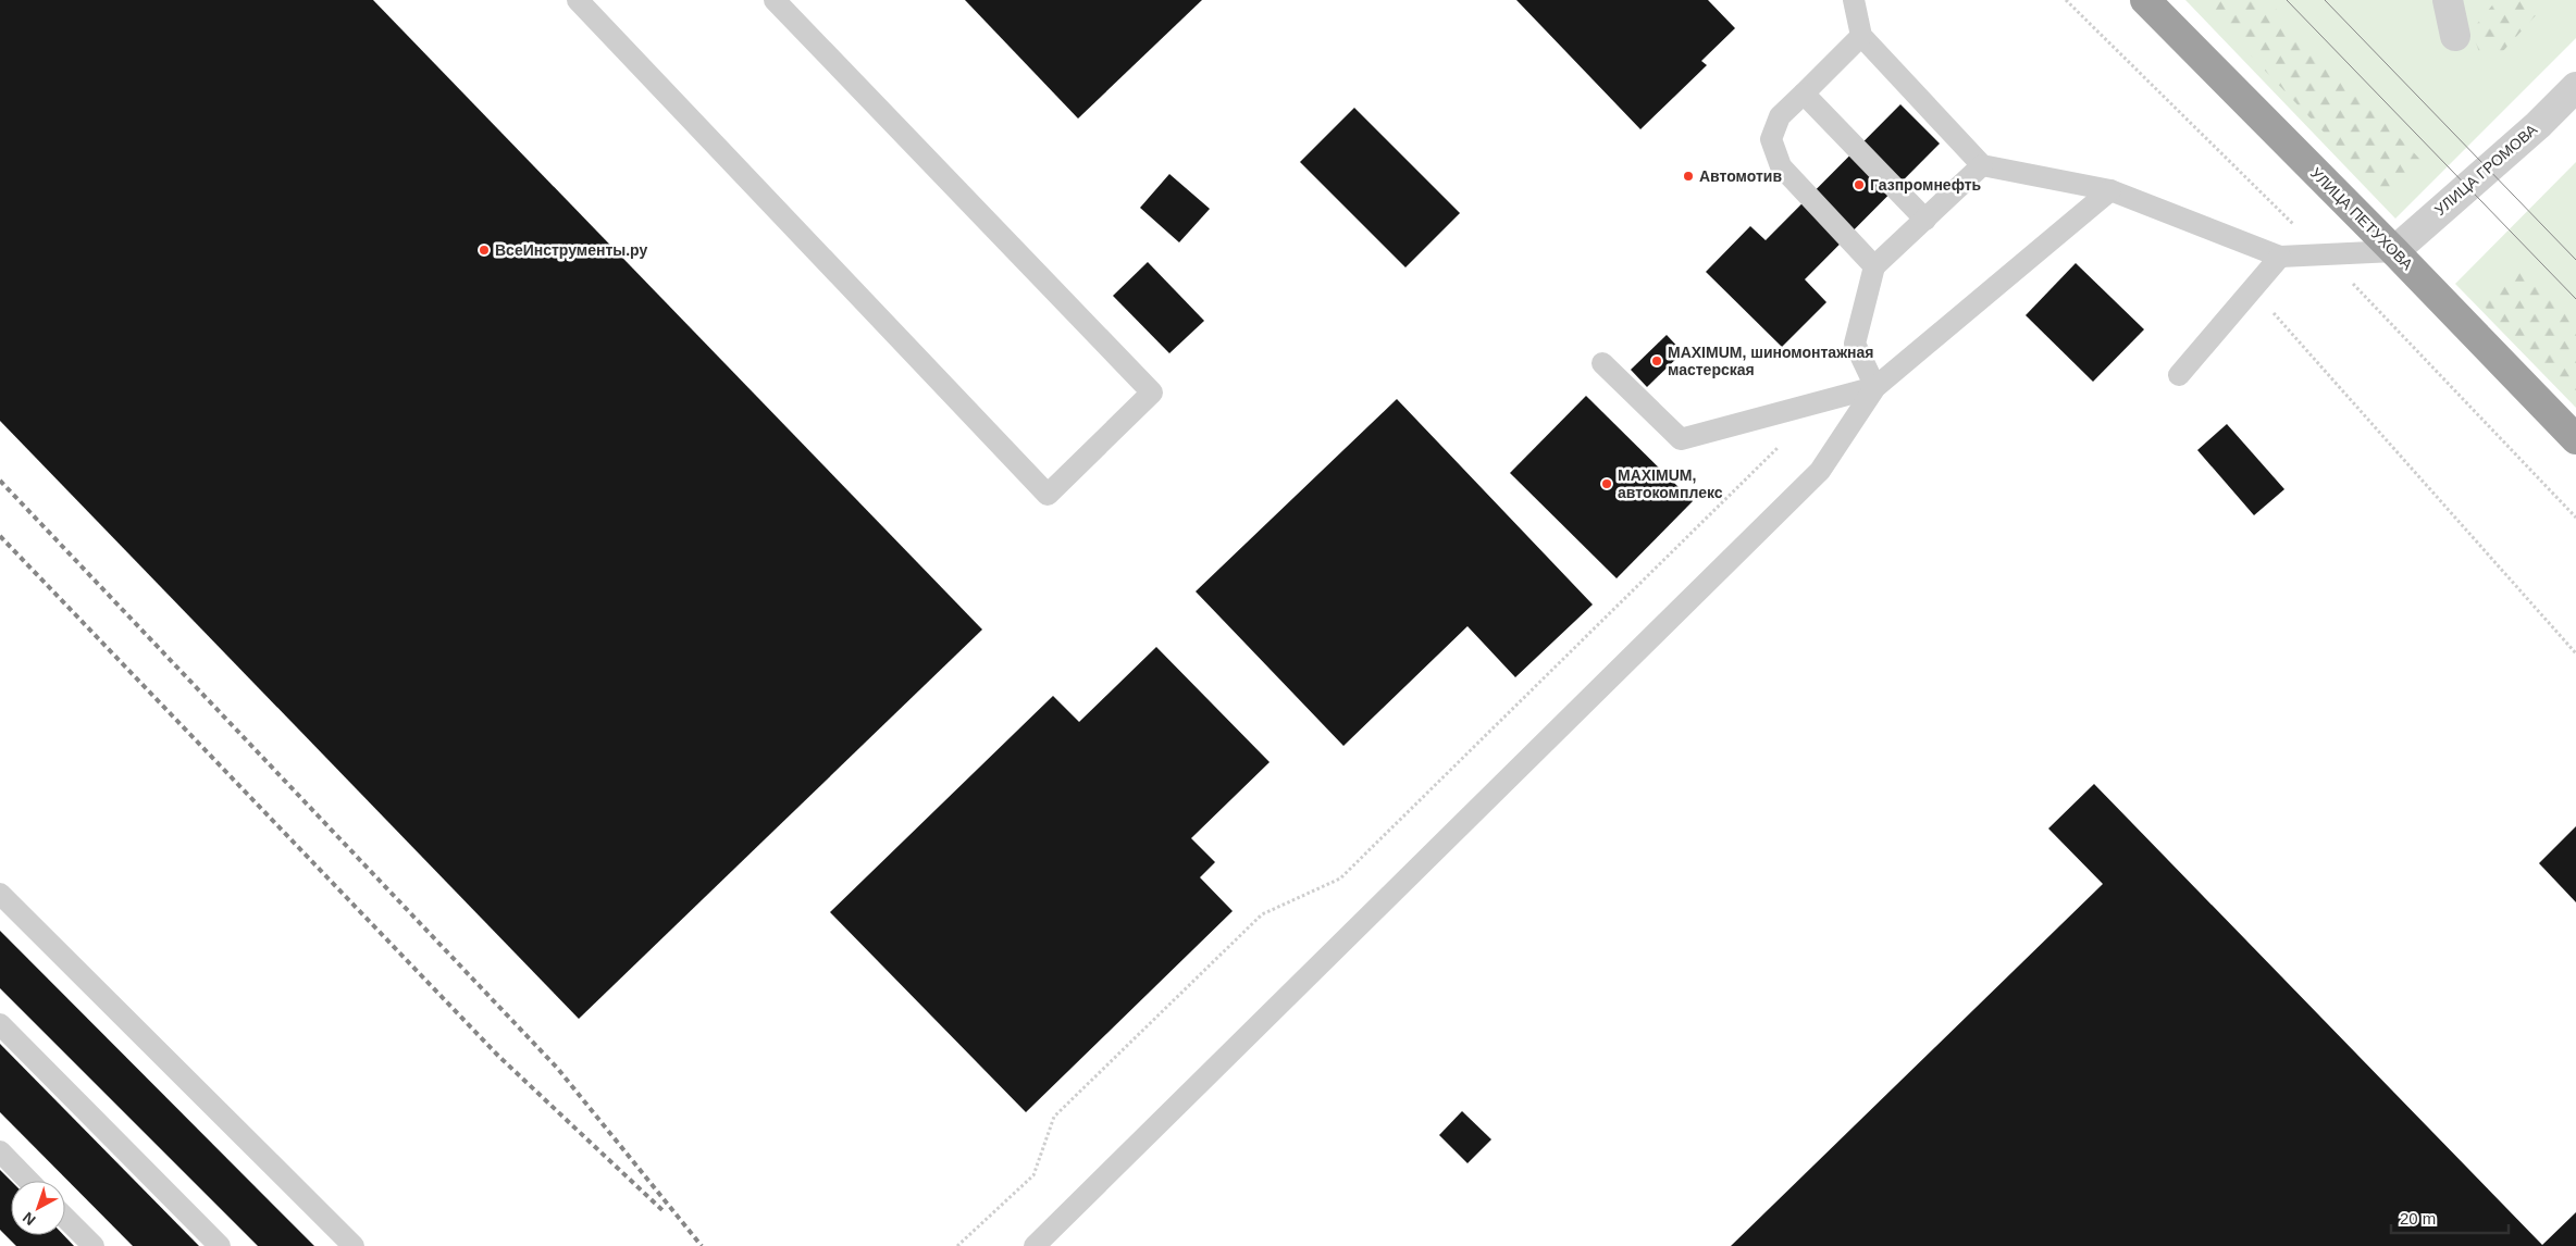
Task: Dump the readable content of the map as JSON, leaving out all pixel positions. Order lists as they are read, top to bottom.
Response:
{
  "streets": {
    "highway": ["УЛИЦА ПЕТУХОВА"],
    "street": ["УЛИЦА ГРОМОВА"]
  },
  "crossings": [
    ["УЛИЦА ГРОМОВА", "УЛИЦА ПЕТУХОВА"]
  ],
  "places": [
    "Автомотив",
    "Газпромнефть",
    "ВсеИнструменты.ру",
    "MAXIMUM, шиномонтажная мастерская",
    "MAXIMUM, автокомплекс"
  ],
  "scale_bar": "20 m",
  "north": "bottom left"
}
